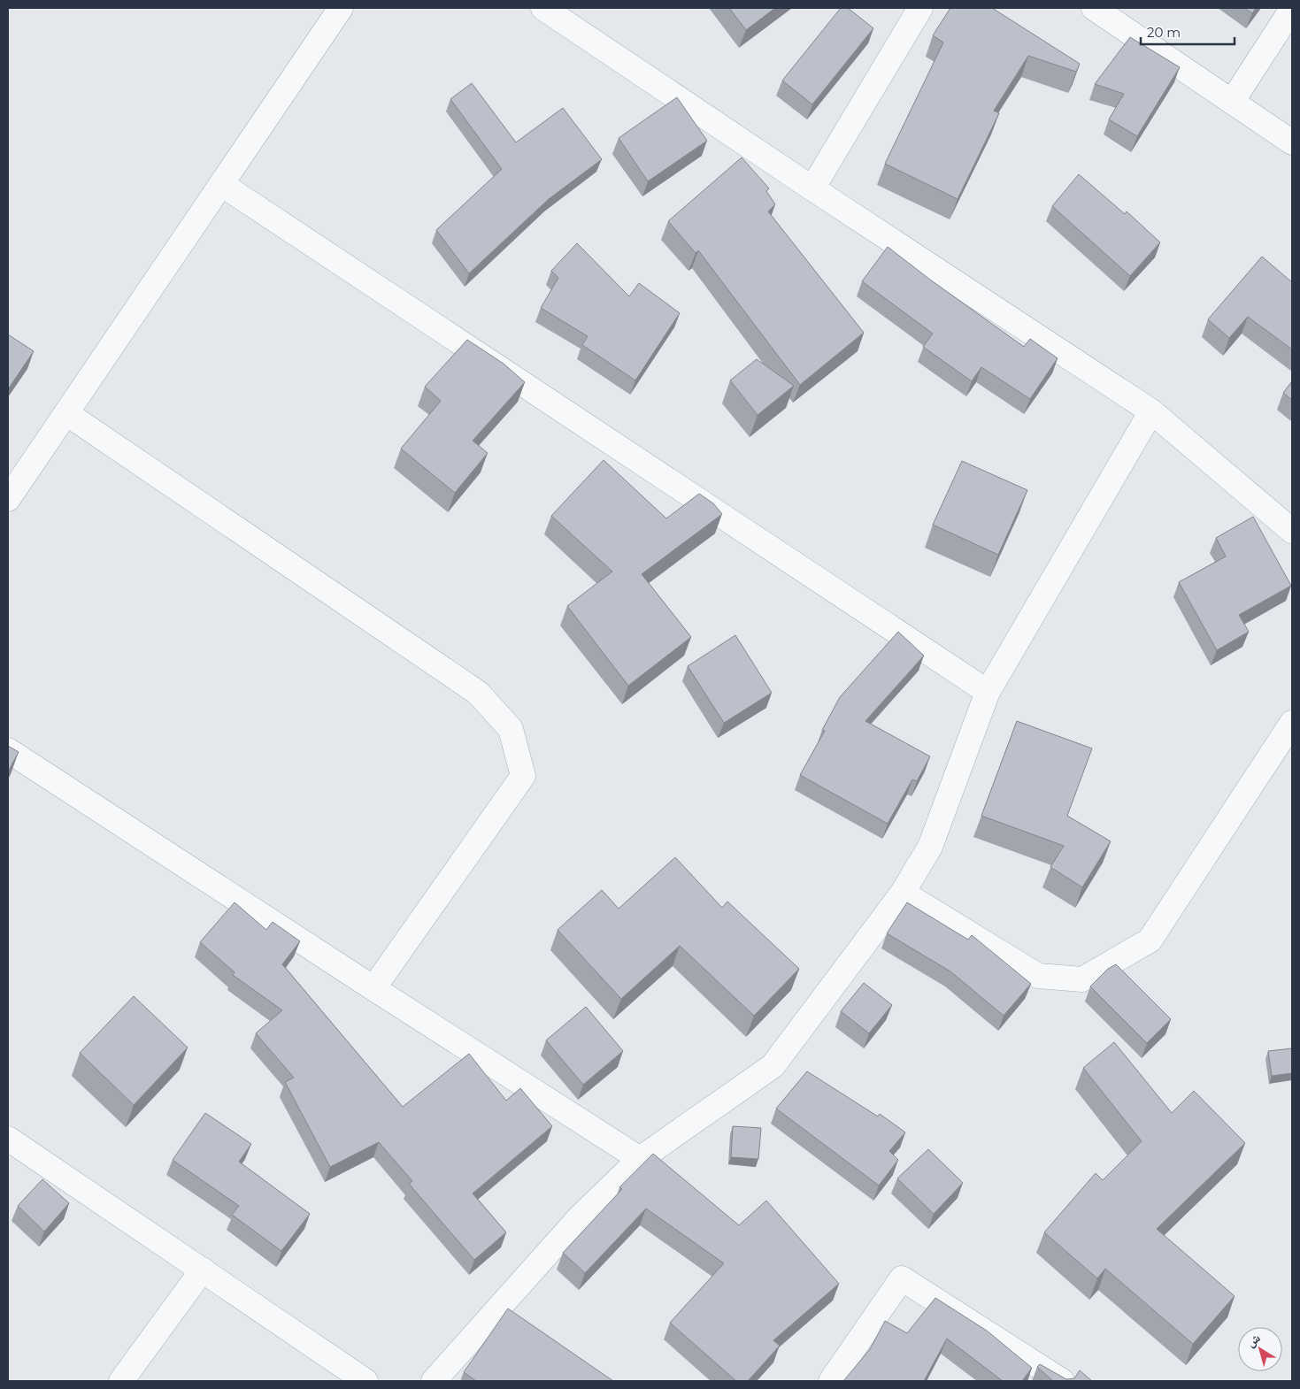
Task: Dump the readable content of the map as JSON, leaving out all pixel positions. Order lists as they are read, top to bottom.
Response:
{
  "scale_bar": "20 m",
  "north": "top left"
}
